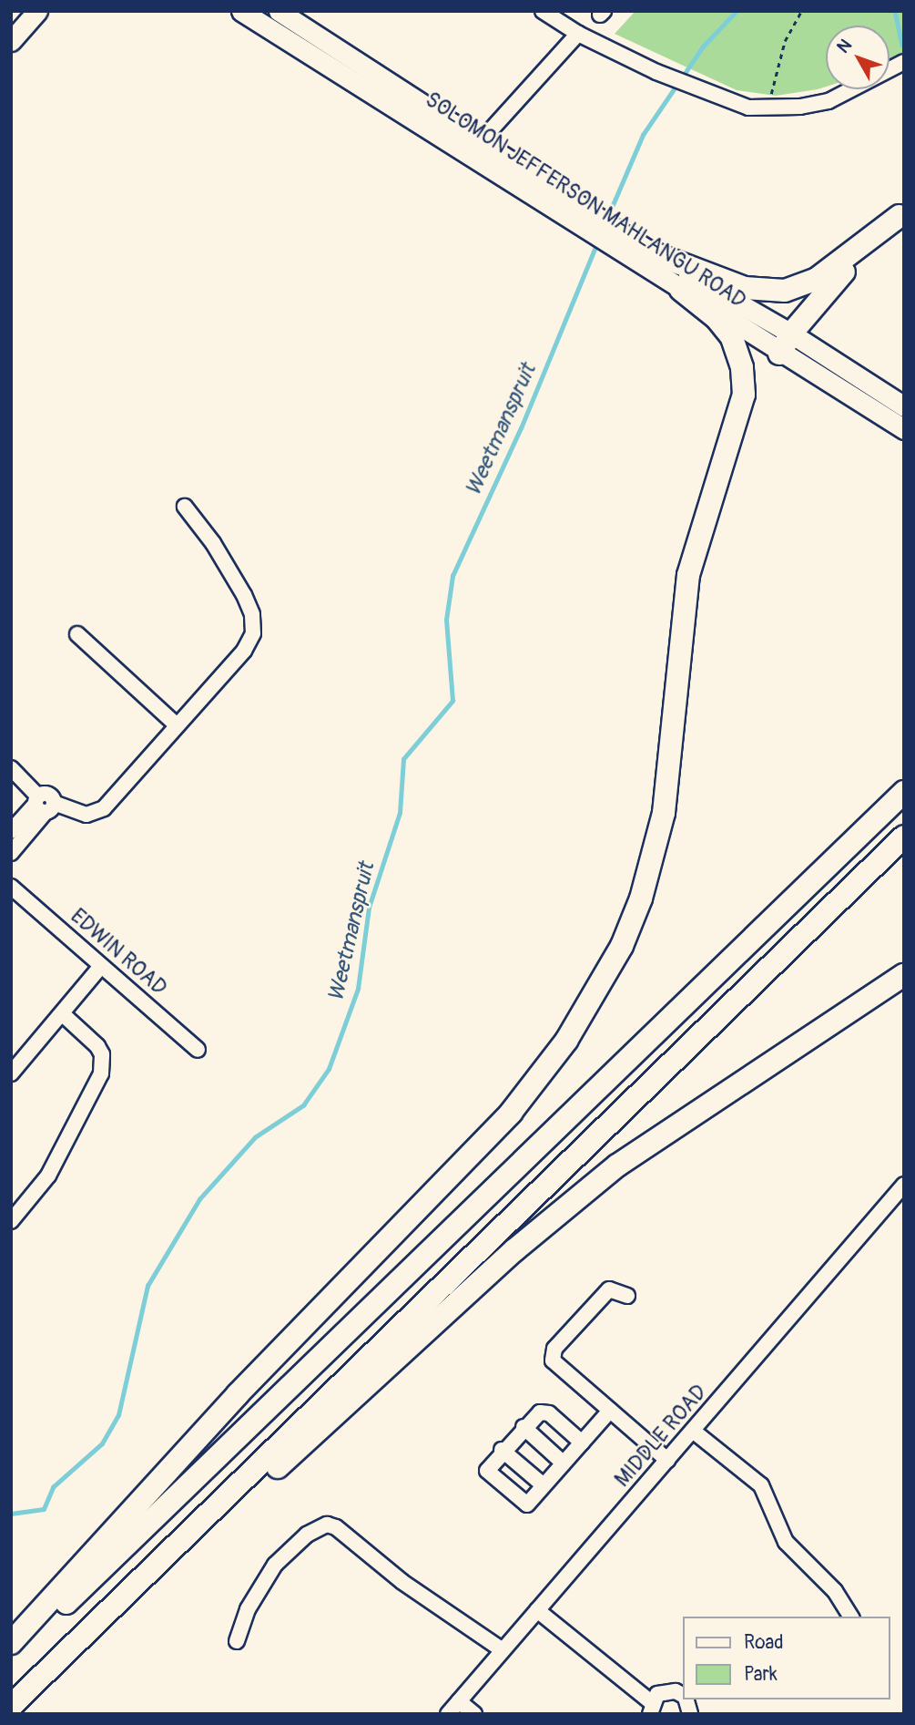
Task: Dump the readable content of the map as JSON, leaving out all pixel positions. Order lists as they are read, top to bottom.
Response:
{
  "streets": {
    "main road": ["SOLOMON JEFFERSON MAHLANGU ROAD"],
    "street": ["EDWIN ROAD", "MIDDLE ROAD"]
  },
  "water": ["Weetmanspruit"],
  "legend": ["Road", "Park"],
  "north": "top left"
}
